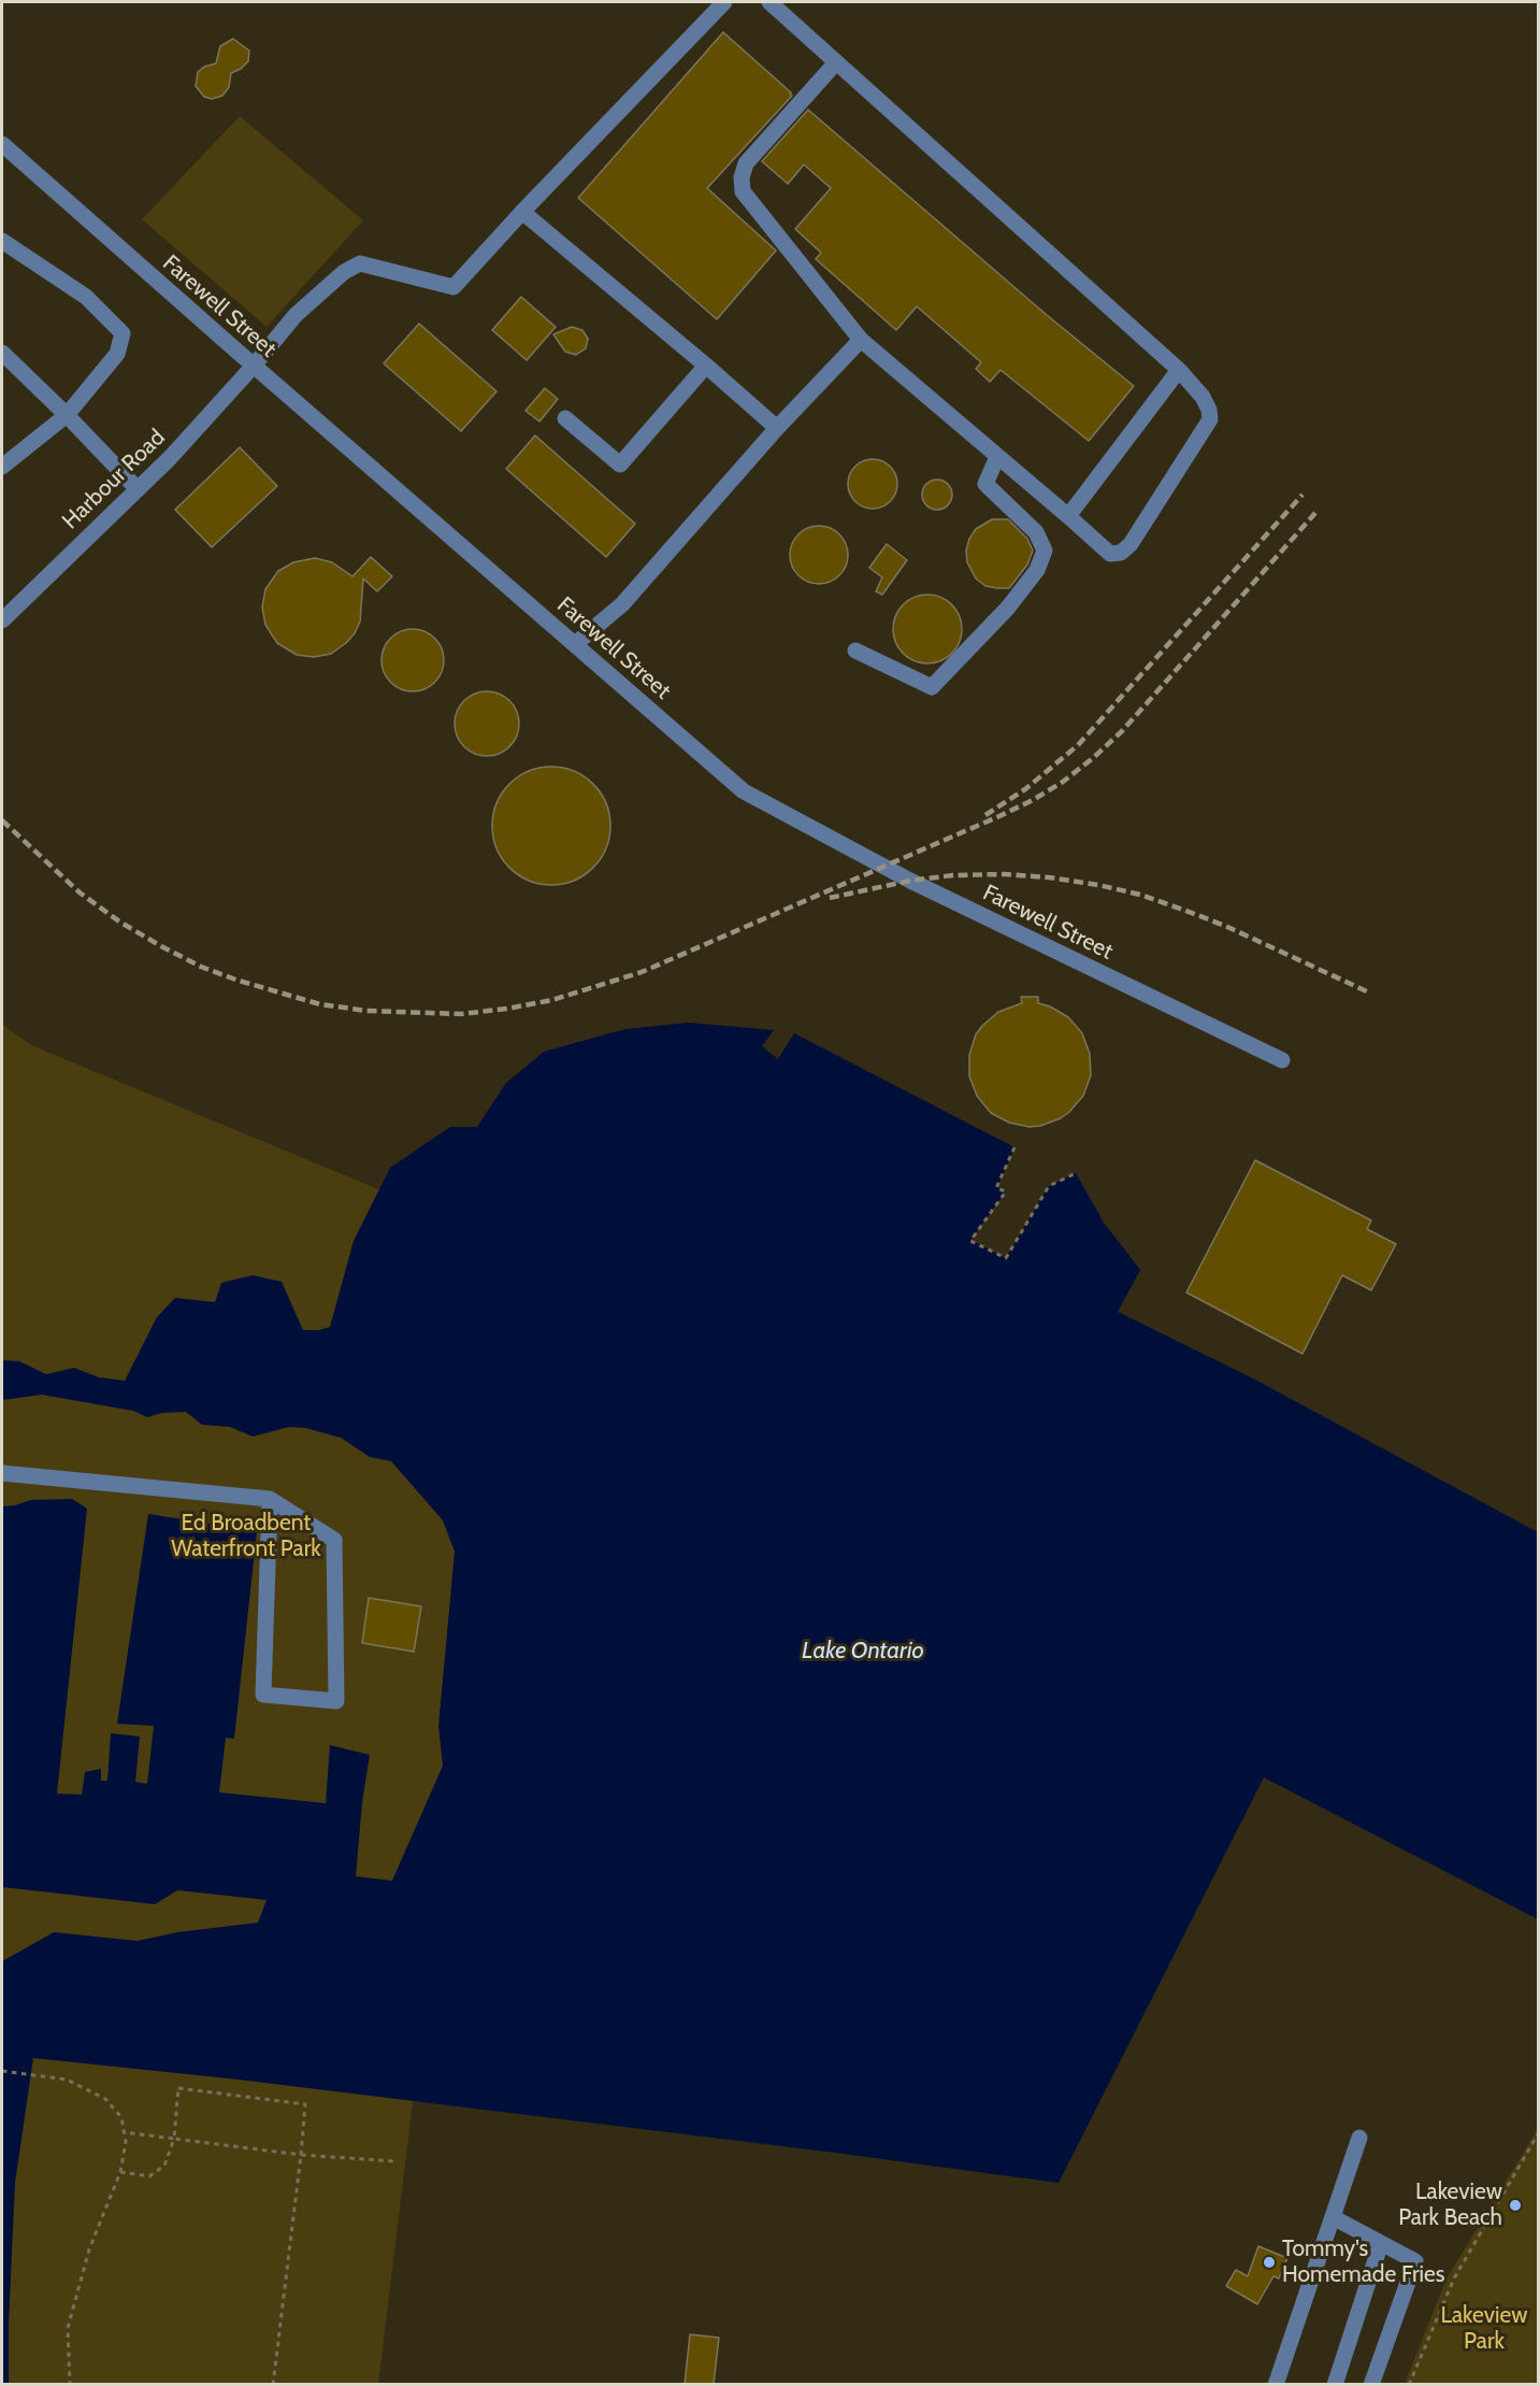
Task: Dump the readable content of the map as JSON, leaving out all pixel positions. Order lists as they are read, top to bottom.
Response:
{
  "streets": {
    "street": ["Farewell Street", "Harbour Road"]
  },
  "crossings": [
    ["Farewell Street", "Harbour Road"]
  ],
  "water": ["Lake Ontario"],
  "parks": ["Ed Broadbent Waterfront Park", "Lakeview Park"],
  "places": ["Lakeview Park Beach", "Tommy's Homemade Fries"]
}
